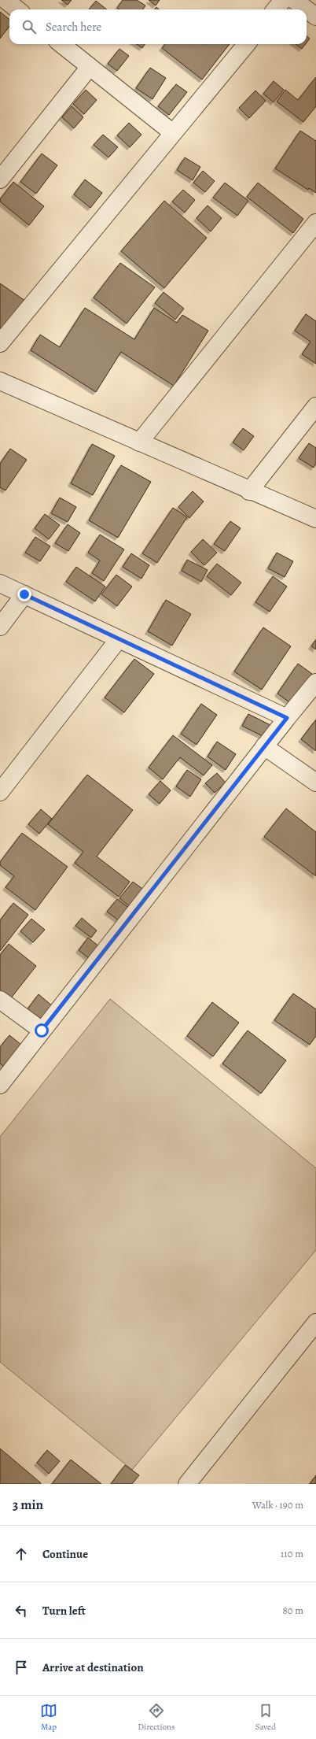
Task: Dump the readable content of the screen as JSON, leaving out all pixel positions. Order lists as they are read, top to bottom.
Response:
{
  "page": {
    "search": "Search here",
    "heading": ["3 min", "Walk · 190 m"],
    "list": [
      ["Continue", "110 m"],
      ["Turn left", "80 m"],
      "Arrive at destination"
    ],
    "nav": ["Map", "Directions", "Saved"]
  }
}
